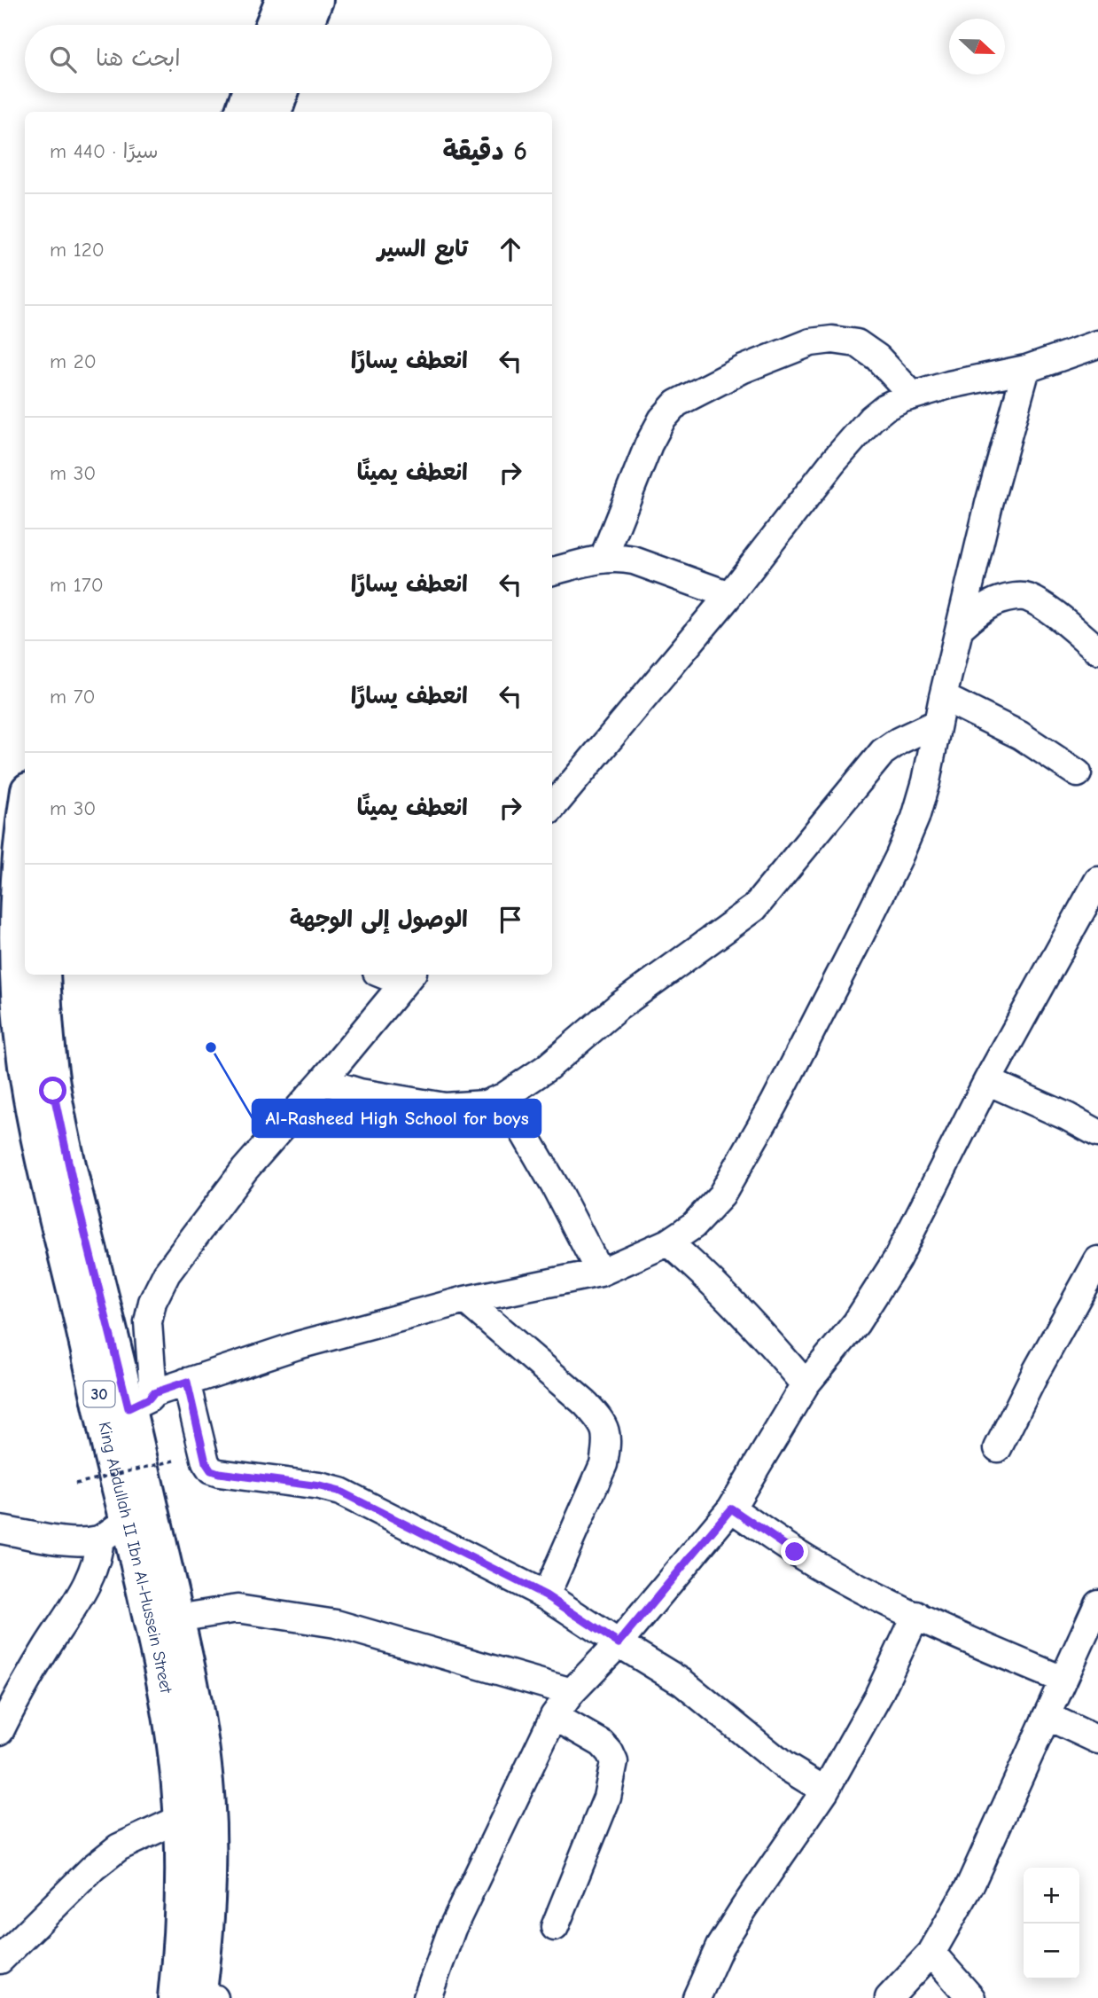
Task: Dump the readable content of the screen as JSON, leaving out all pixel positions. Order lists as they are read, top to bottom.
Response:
{
  "streets": {
    "main road": ["30", "King Abdullah II Ibn Al-Hussein Street"]
  },
  "places": ["Al-Rasheed High School for boys"],
  "north": "right",
  "page": {
    "search": "ابحث هنا",
    "heading": ["6 دقيقة", "سيرًا · 440 m"],
    "list": [
      ["تابع السير", "120 m"],
      ["انعطف يسارًا", "20 m"],
      ["انعطف يمينًا", "30 m"],
      ["انعطف يسارًا", "170 m"],
      ["انعطف يسارًا", "70 m"],
      ["انعطف يمينًا", "30 m"],
      "الوصول إلى الوجهة"
    ],
    "map_buttons": ["+", "−"]
  }
}
